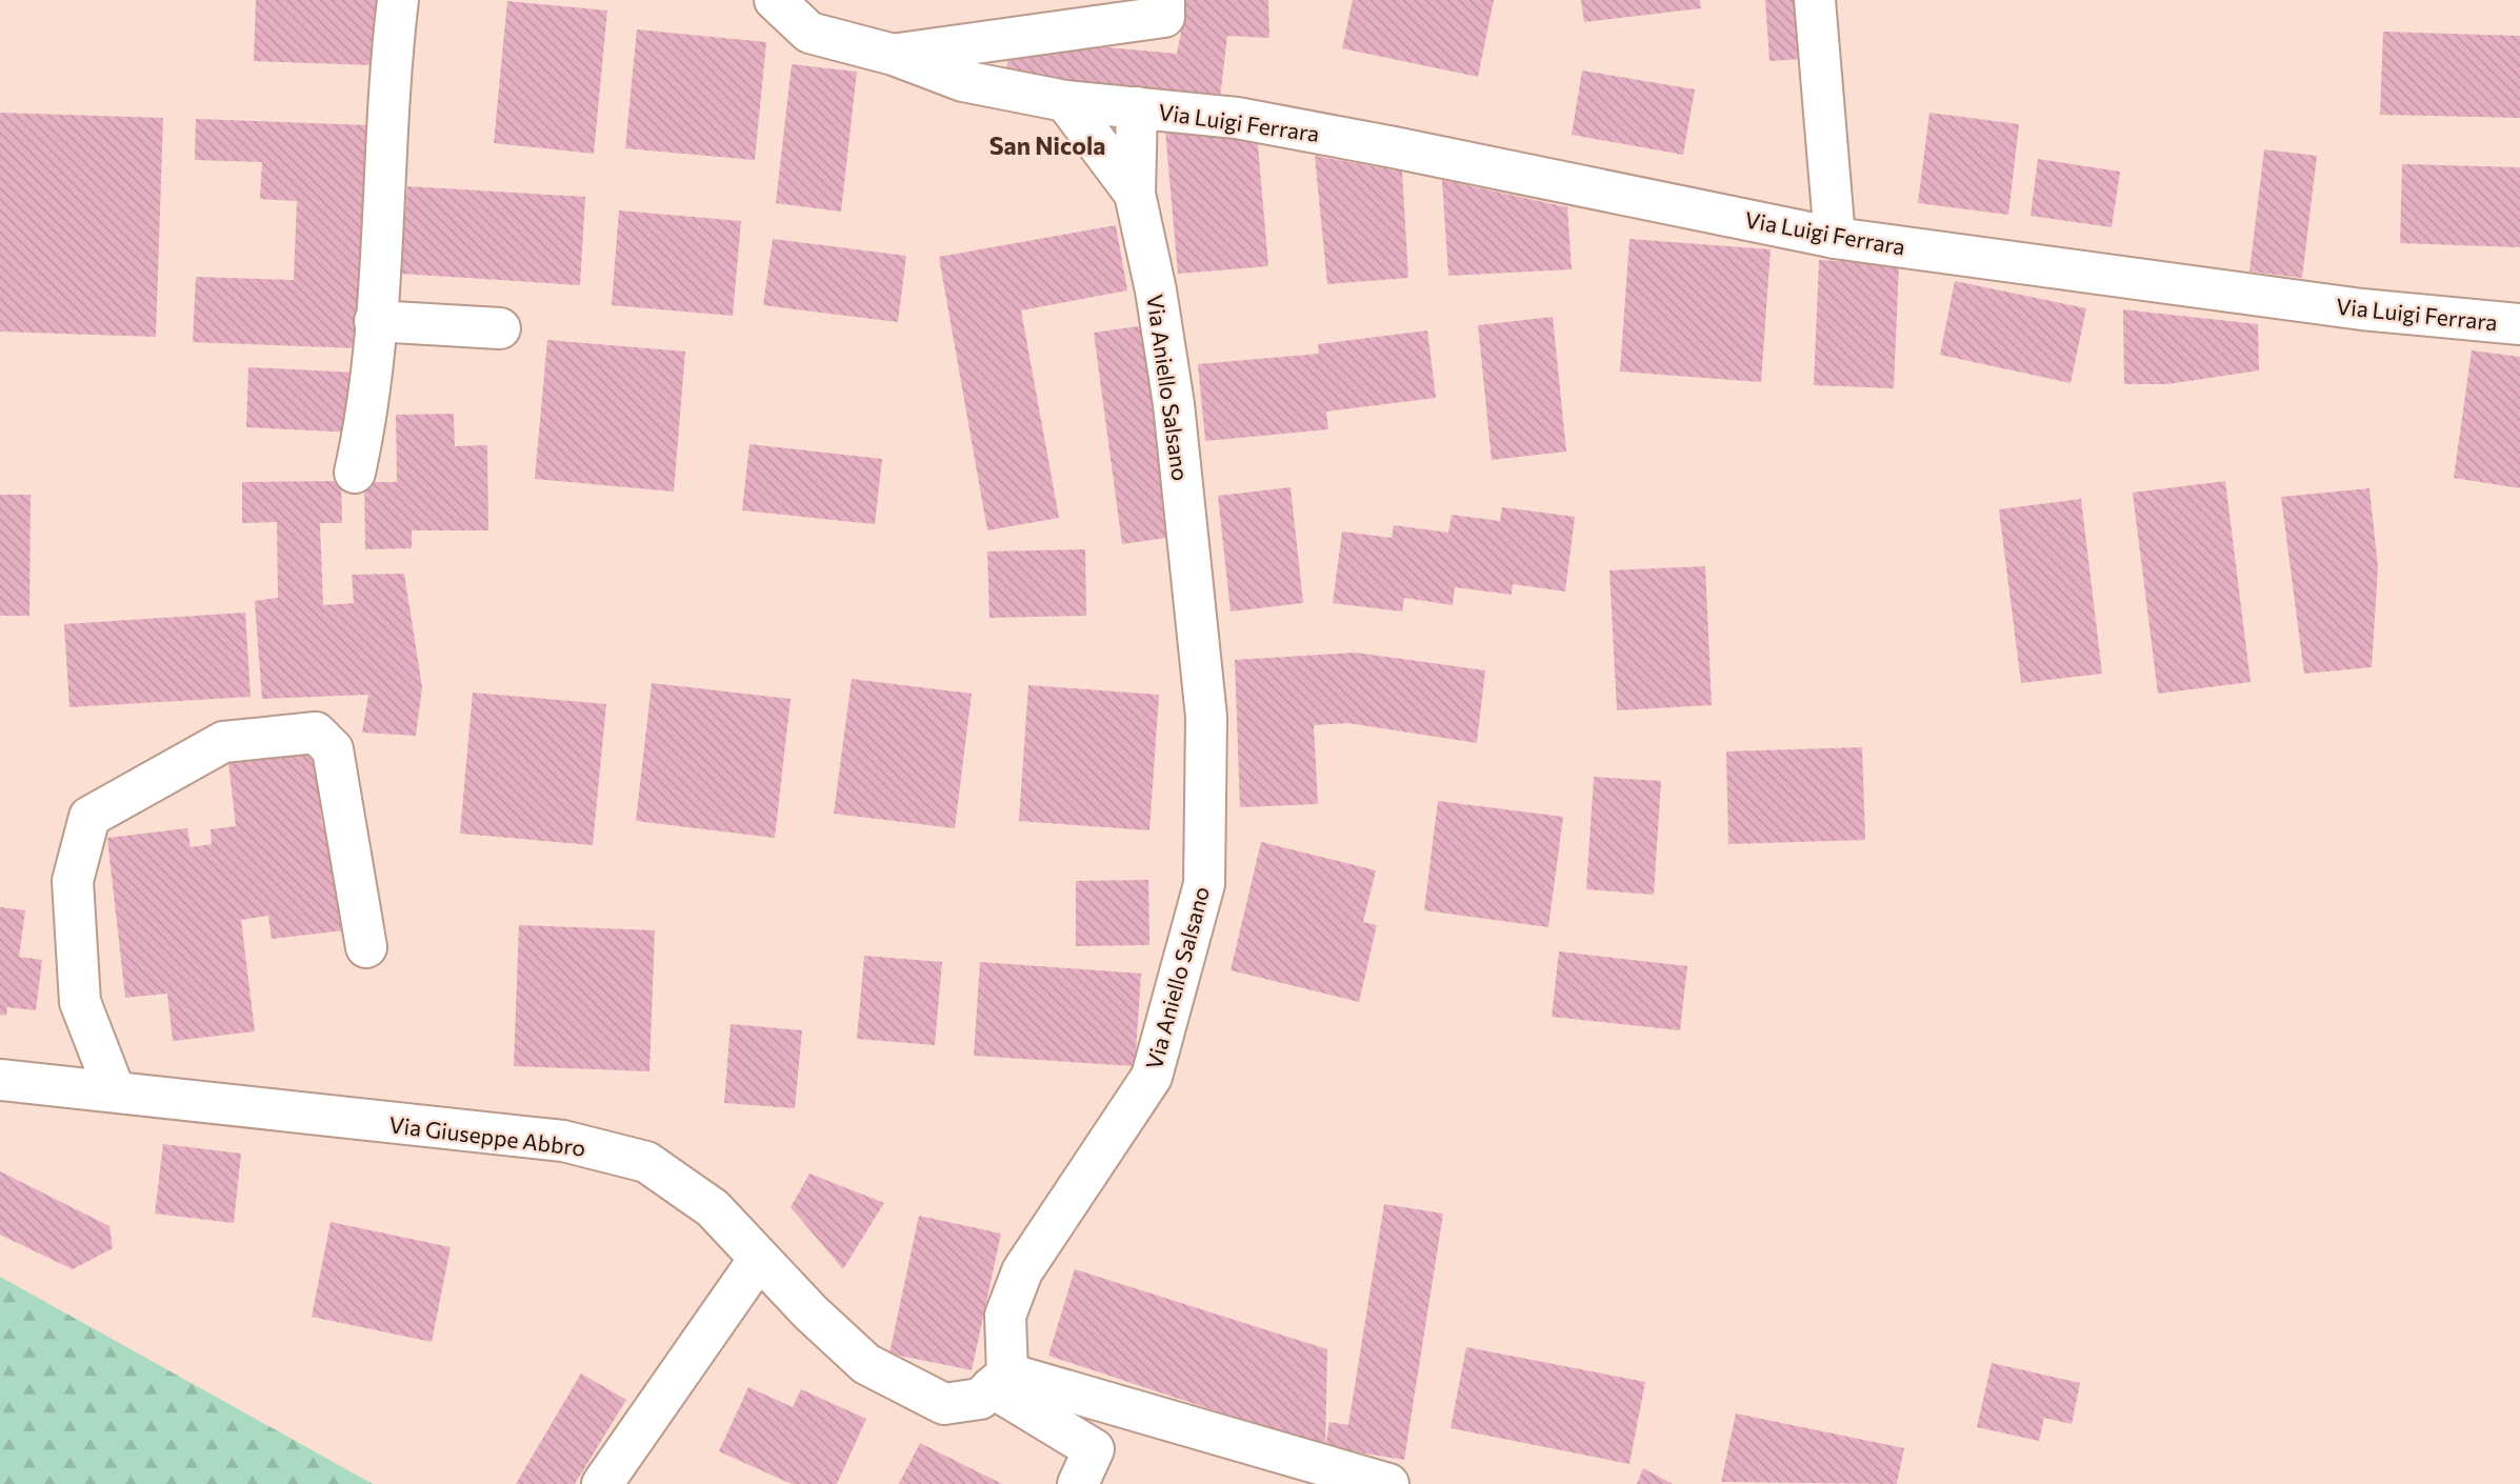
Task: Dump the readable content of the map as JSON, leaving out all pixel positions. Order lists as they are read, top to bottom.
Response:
{
  "streets": {
    "street": ["Via Luigi Ferrara", "Via Aniello Salsano", "Via Giuseppe Abbro"]
  },
  "crossings": [
    ["Via Luigi Ferrara", "Via Aniello Salsano"],
    ["Via Aniello Salsano", "Via Giuseppe Abbro"]
  ],
  "districts": ["San Nicola"]
}
